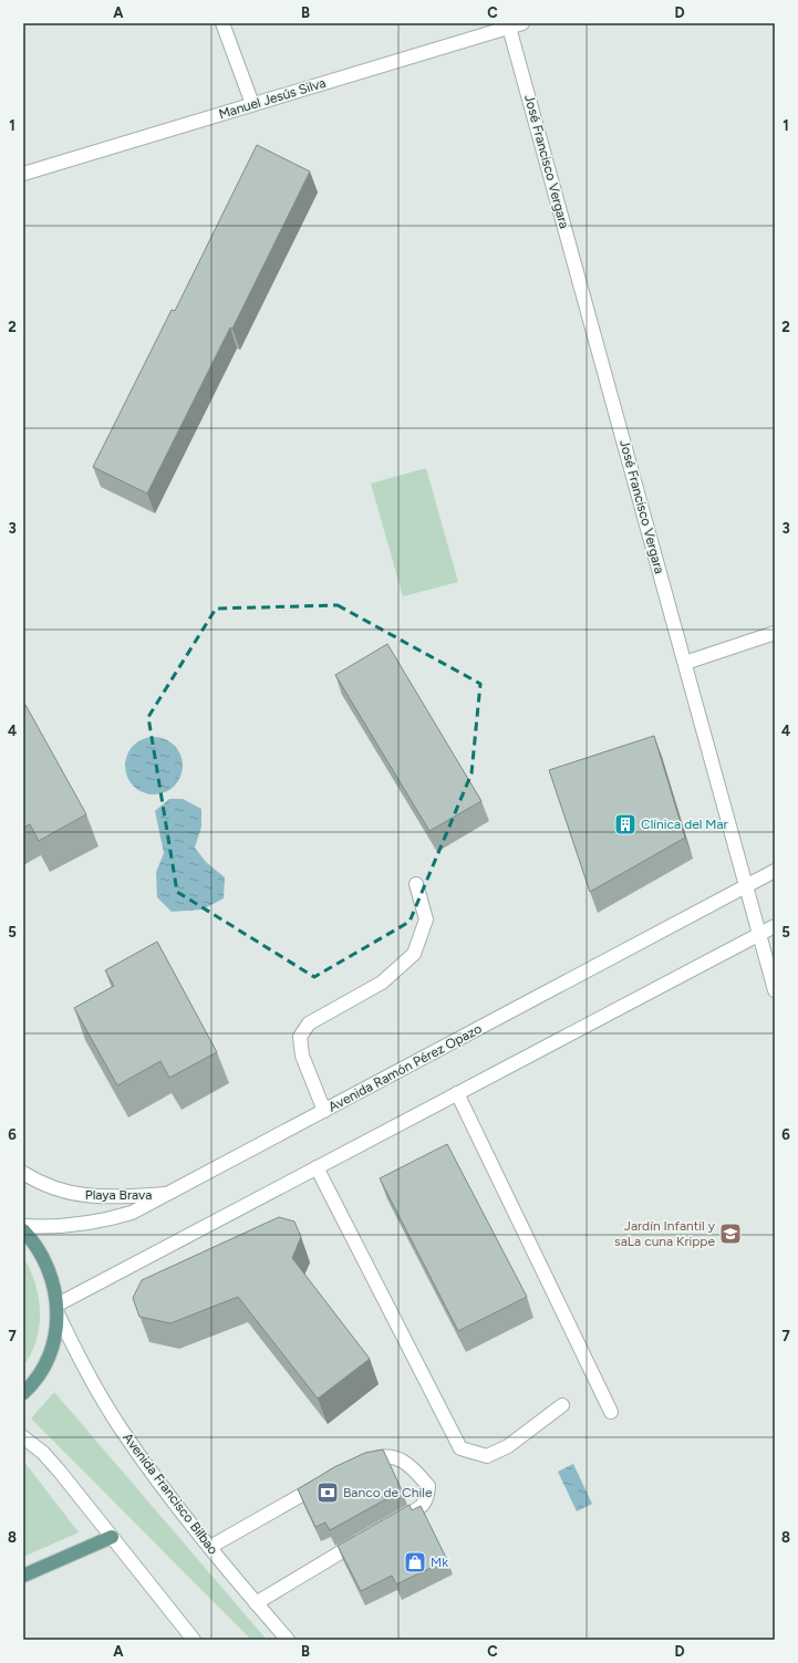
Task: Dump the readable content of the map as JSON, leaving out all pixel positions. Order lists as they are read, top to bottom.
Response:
{
  "streets": {
    "main road": [
      "Manuel Jesús Silva",
      "José Francisco Vergara",
      "Avenida Ramón Pérez Opazo",
      "Playa Brava",
      "Avenida Francisco Bilbao"
    ]
  },
  "crossings": [
    ["Manuel Jesús Silva", "José Francisco Vergara"],
    ["José Francisco Vergara", "Avenida Ramón Pérez Opazo"],
    ["Avenida Ramón Pérez Opazo", "Playa Brava"]
  ],
  "places": {
    "building": ["Clínica del Mar"],
    "school or university": ["Jardín Infantil y saLa cuna Krippe"],
    "bank": ["Banco de Chile"],
    "shop": ["Mk"]
  },
  "grid": {
    "columns": [
      "A",
      "B",
      "C",
      "D"
    ],
    "rows": [
      "1",
      "2",
      "3",
      "4",
      "5",
      "6",
      "7",
      "8"
    ]
  }
}
